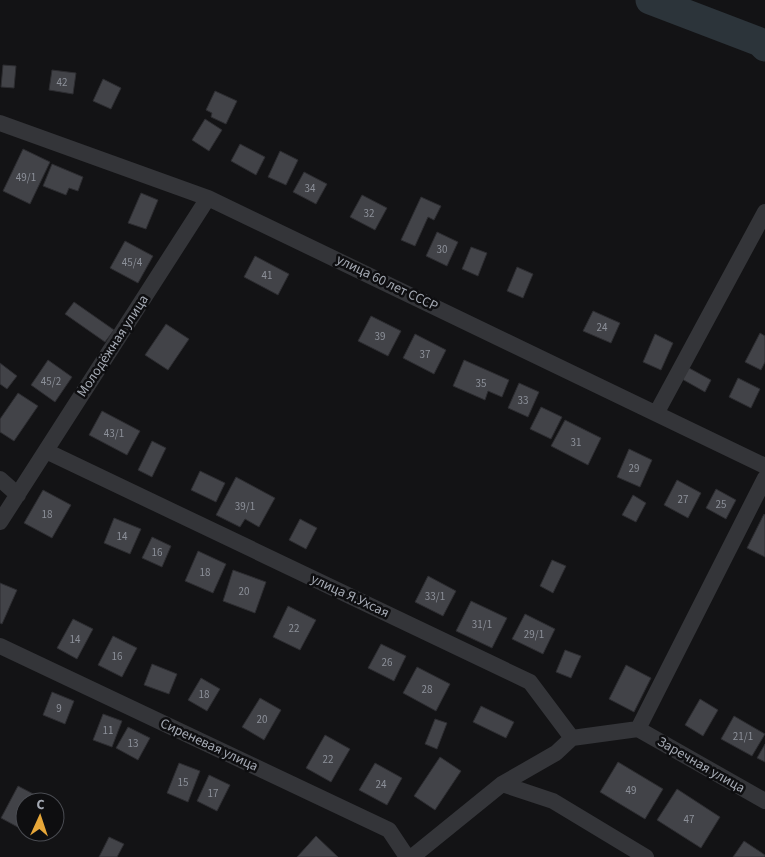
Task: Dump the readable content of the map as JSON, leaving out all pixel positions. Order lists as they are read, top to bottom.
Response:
{
  "streets": {
    "street": [
      "улица 60 лет СССР",
      "Молодёжная улица",
      "улица Я.Ухсая",
      "Сиреневая улица",
      "Заречная улица"
    ]
  },
  "crossings": [
    ["улица 60 лет СССР", "Молодёжная улица"],
    ["Молодёжная улица", "улица Я.Ухсая"]
  ],
  "house_numbers": [
    "42",
    "49/1",
    "34",
    "32",
    "30",
    "45/4",
    "41",
    "24",
    "39",
    "37",
    "45/2",
    "35",
    "33",
    "43/1",
    "31",
    "29",
    "27",
    "25",
    "39/1",
    "18",
    "14",
    "16",
    "18",
    "20",
    "33/1",
    "31/1",
    "22",
    "29/1",
    "14",
    "16",
    "26",
    "28",
    "18",
    "9",
    "20",
    "11",
    "21/1",
    "13",
    "22",
    "15",
    "24",
    "49",
    "17",
    "47"
  ],
  "north": "top"
}
